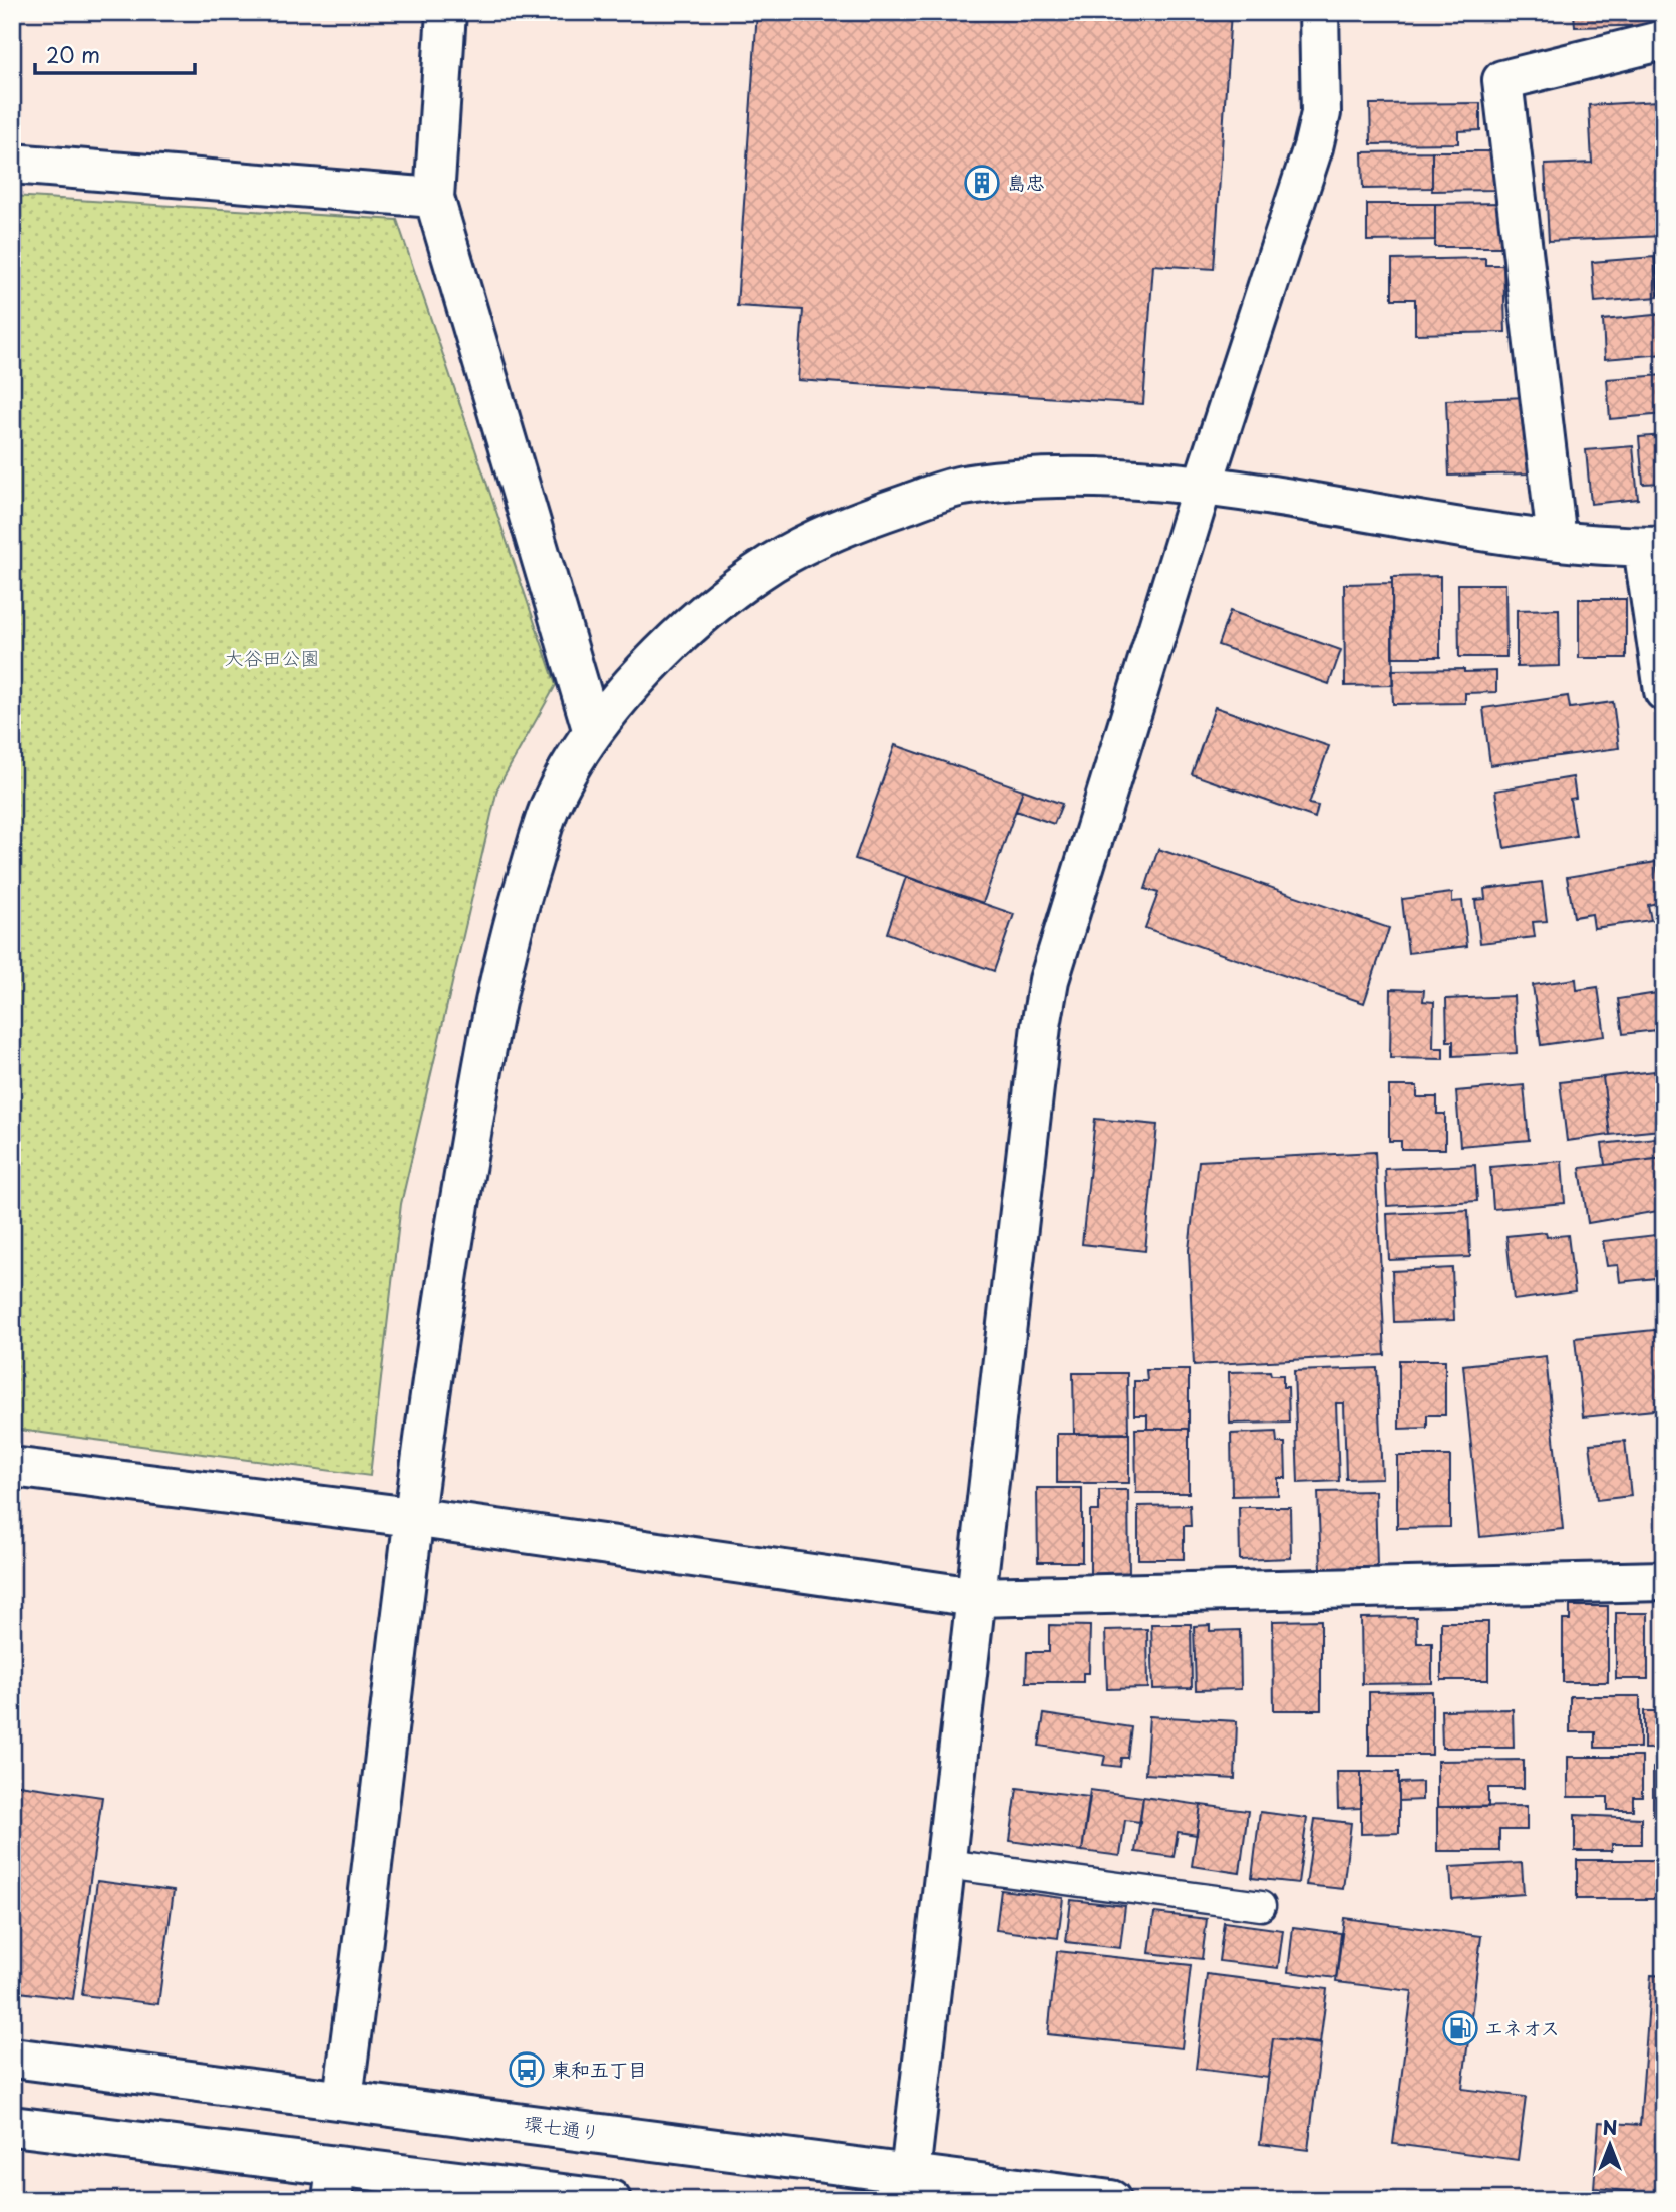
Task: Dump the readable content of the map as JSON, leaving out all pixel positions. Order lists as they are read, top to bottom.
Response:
{
  "streets": {
    "street": ["環七通り"]
  },
  "parks": ["大谷田公園"],
  "places": {
    "building": ["島忠"],
    "fuel station": ["エネオス"],
    "bus stop": ["東和五丁目"]
  },
  "scale_bar": "20 m",
  "north": "top"
}
